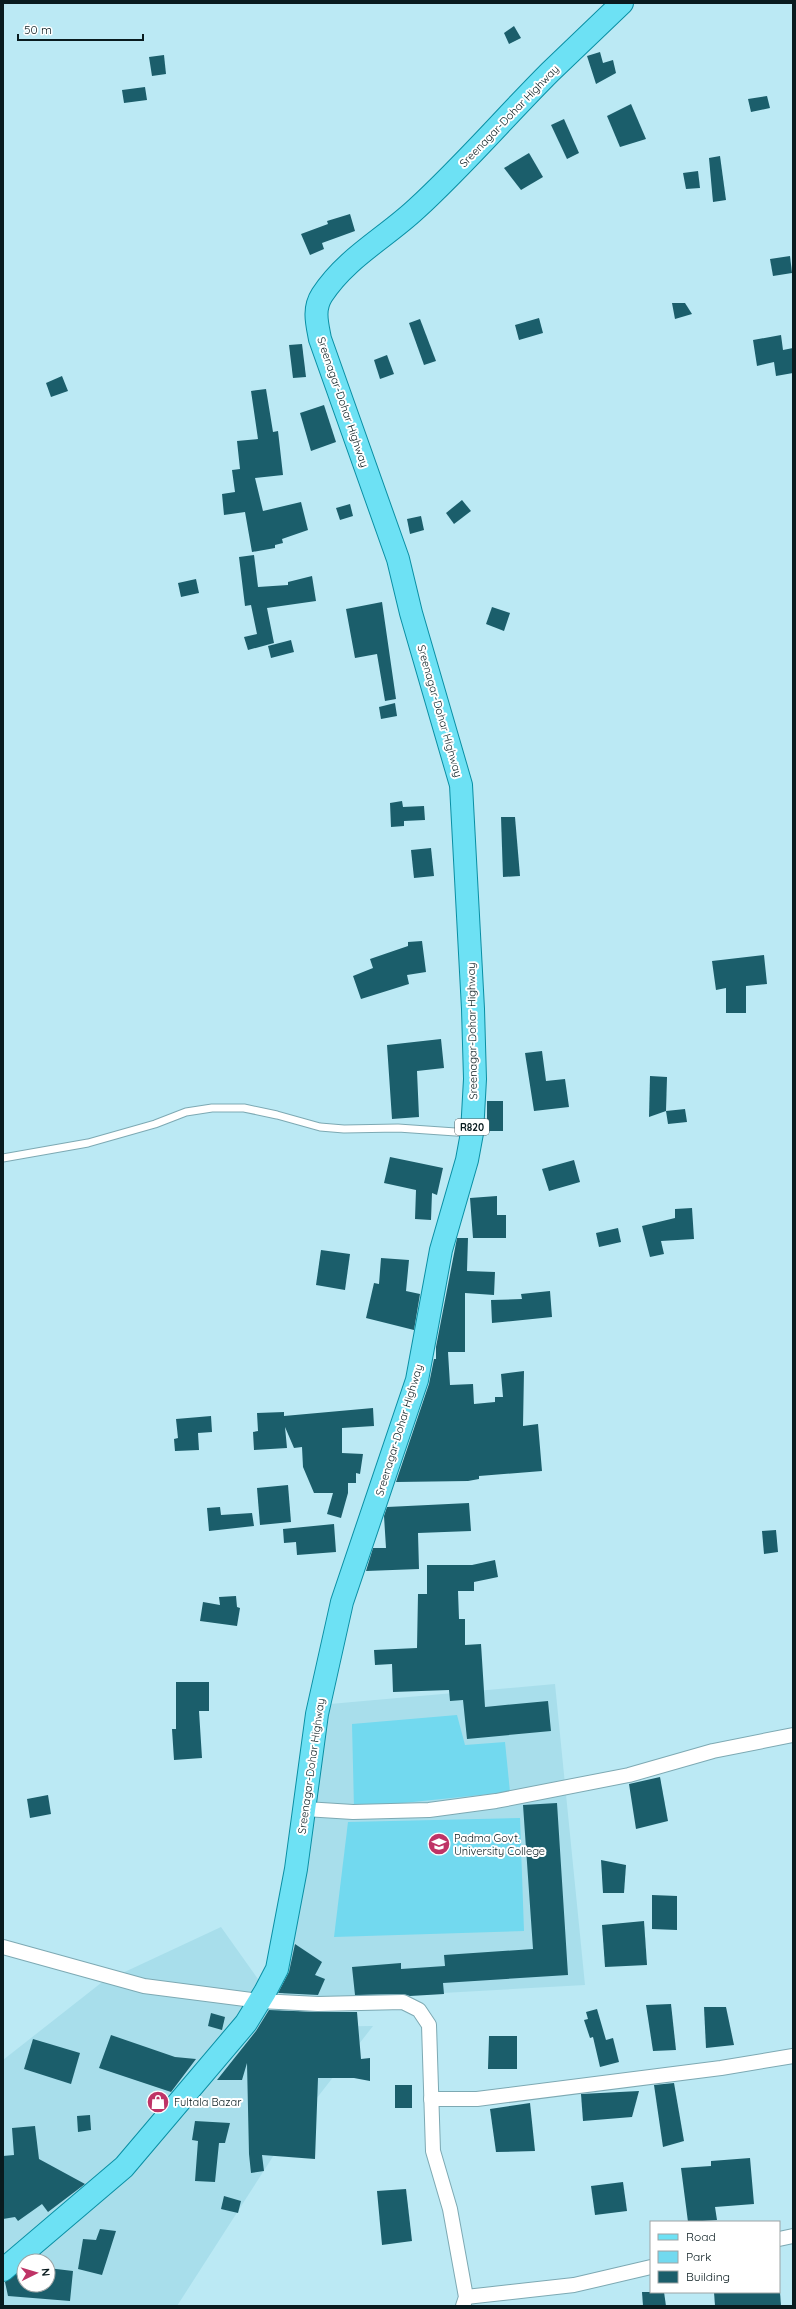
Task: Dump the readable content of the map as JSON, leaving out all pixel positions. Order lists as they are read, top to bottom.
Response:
{
  "streets": {
    "main road": ["Sreenagar-Dohar Highway", "R820"]
  },
  "places": {
    "school or university": ["Padma Govt. University College"],
    "shop": ["Fultala Bazar"]
  },
  "legend": ["Road", "Park", "Building"],
  "scale_bar": "50 m",
  "north": "right"
}
